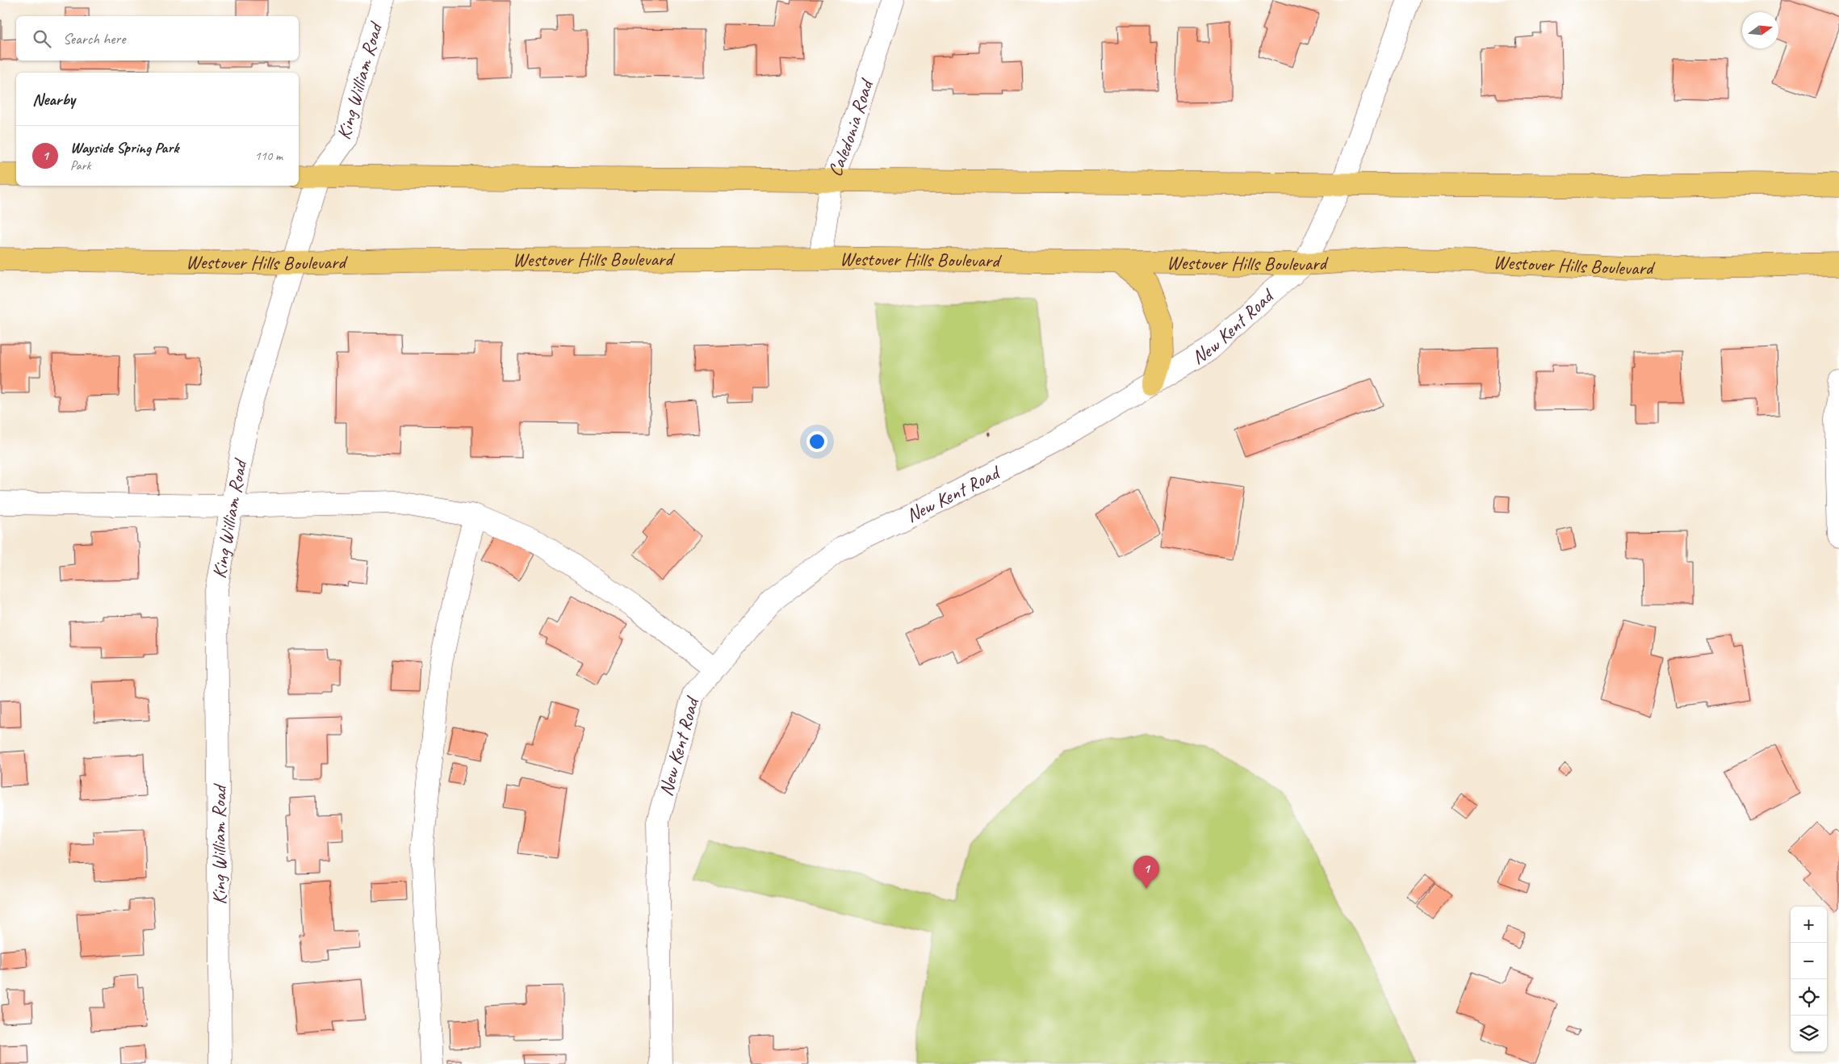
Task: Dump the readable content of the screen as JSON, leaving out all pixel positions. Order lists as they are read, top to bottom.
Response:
{
  "streets": {
    "main road": ["Westover Hills Boulevard"],
    "street": ["King William Road", "Caledonia Road", "New Kent Road"]
  },
  "crossings": [
    ["King William Road", "Westover Hills Boulevard"],
    ["Caledonia Road", "Westover Hills Boulevard"],
    ["Westover Hills Boulevard", "New Kent Road"]
  ],
  "north": "right",
  "page": {
    "search": "Search here",
    "heading": "Nearby",
    "list": [
      {
        "mark": "1",
        "name": "Wayside Spring Park",
        "note": "Park",
        "value": "110 m"
      }
    ],
    "pins": "1",
    "map_buttons": ["+", "−"]
  }
}
